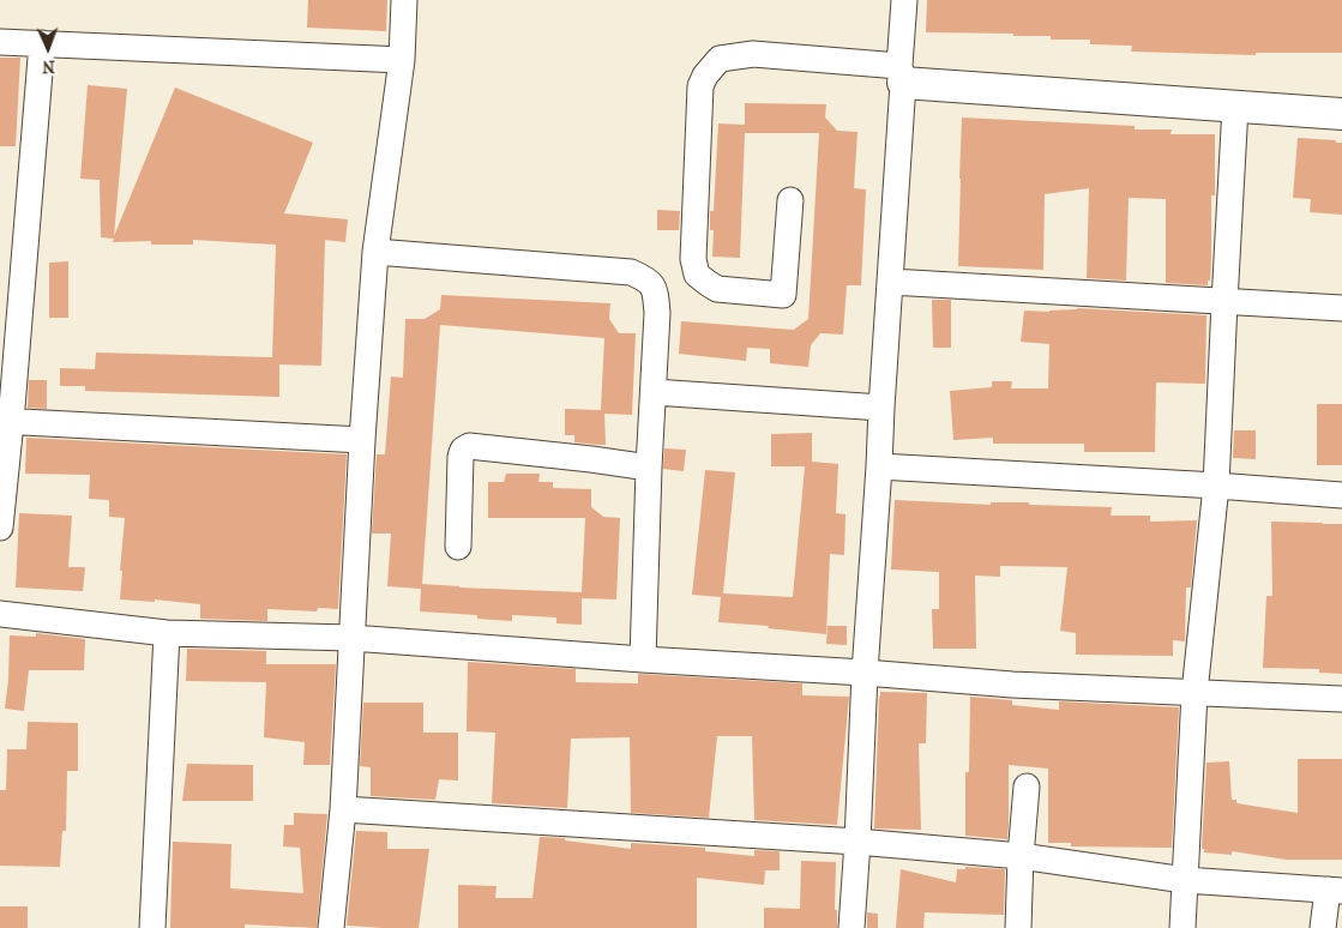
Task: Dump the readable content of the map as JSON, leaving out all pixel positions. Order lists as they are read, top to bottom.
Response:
{
  "north": "bottom"
}
